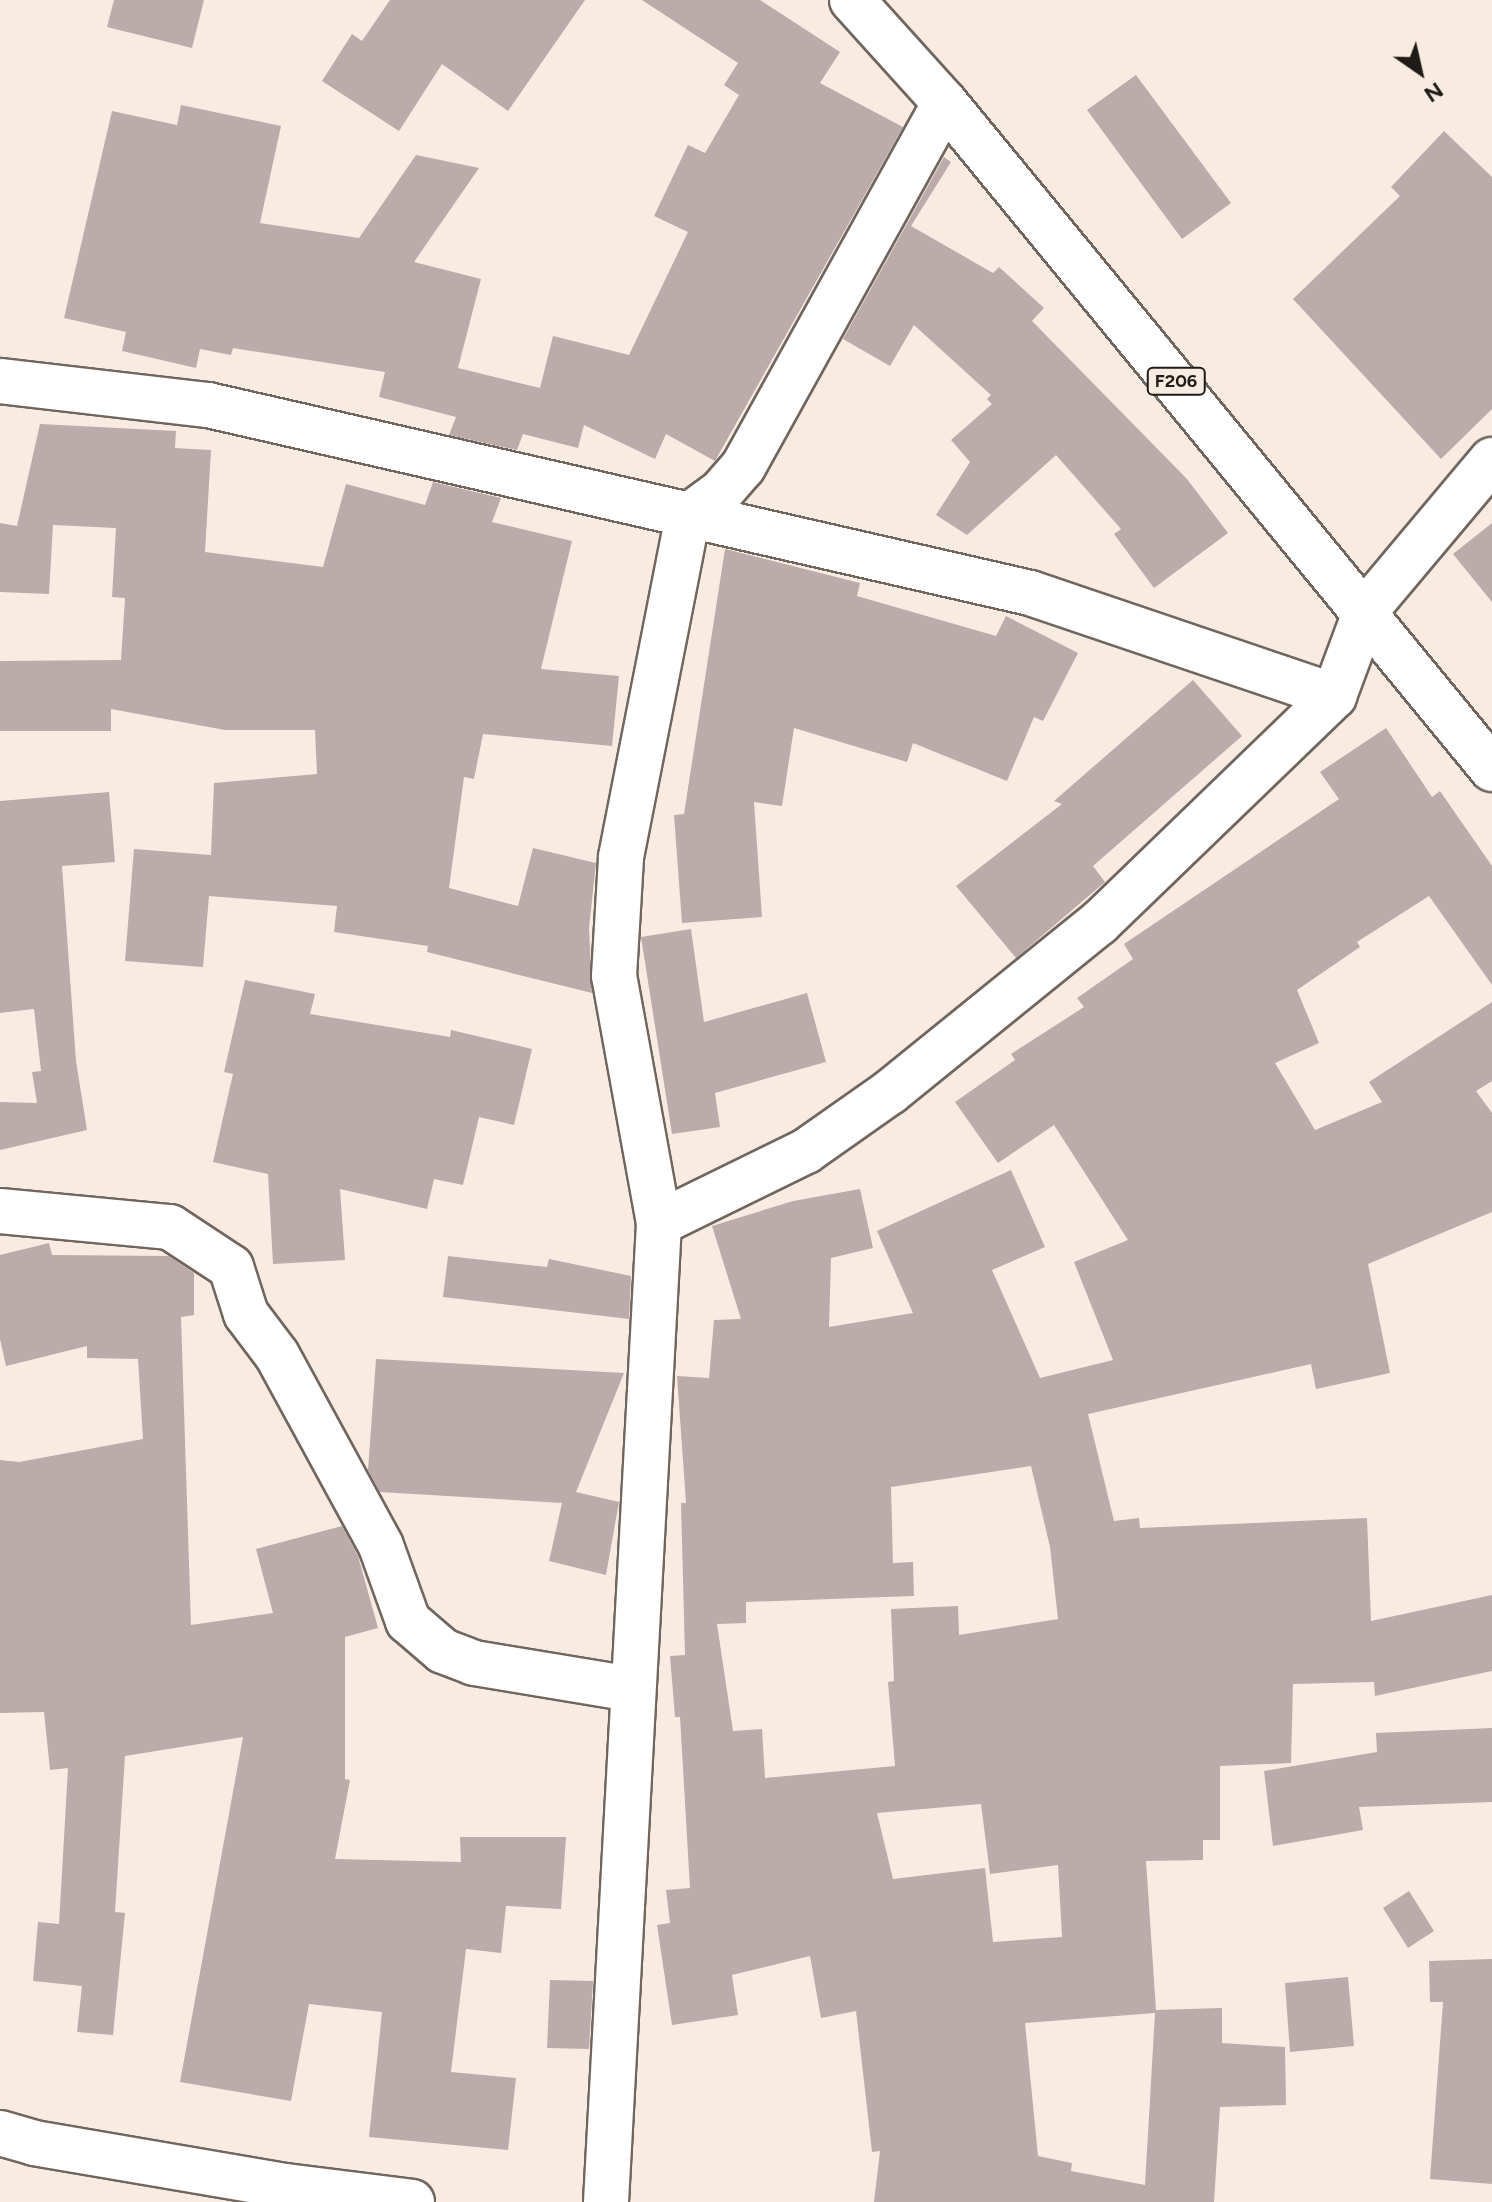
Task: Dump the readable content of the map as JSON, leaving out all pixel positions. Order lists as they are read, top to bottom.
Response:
{
  "streets": {
    "street": ["F206"]
  },
  "north": "bottom right"
}
